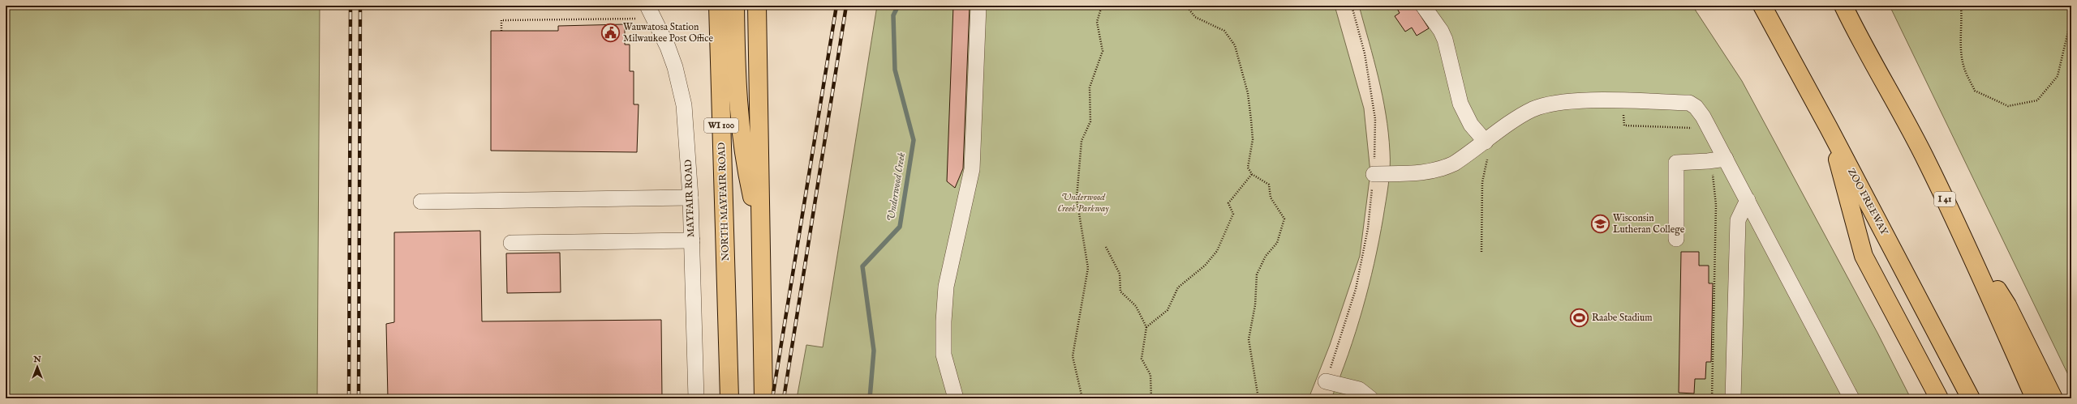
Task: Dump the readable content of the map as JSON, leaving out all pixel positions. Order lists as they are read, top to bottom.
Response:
{
  "streets": {
    "main road": [
      "WI 100",
      "I 41",
      "NORTH MAYFAIR ROAD",
      "ZOO FREEWAY"
    ],
    "street": ["MAYFAIR ROAD"]
  },
  "water": ["Underwood Creek"],
  "parks": ["Underwood Creek Parkway"],
  "places": {
    "public building": ["Wauwatosa Station Milwaukee Post Office"],
    "school or university": ["Wisconsin Lutheran College"],
    "sports": ["Raabe Stadium"]
  },
  "north": "top"
}
